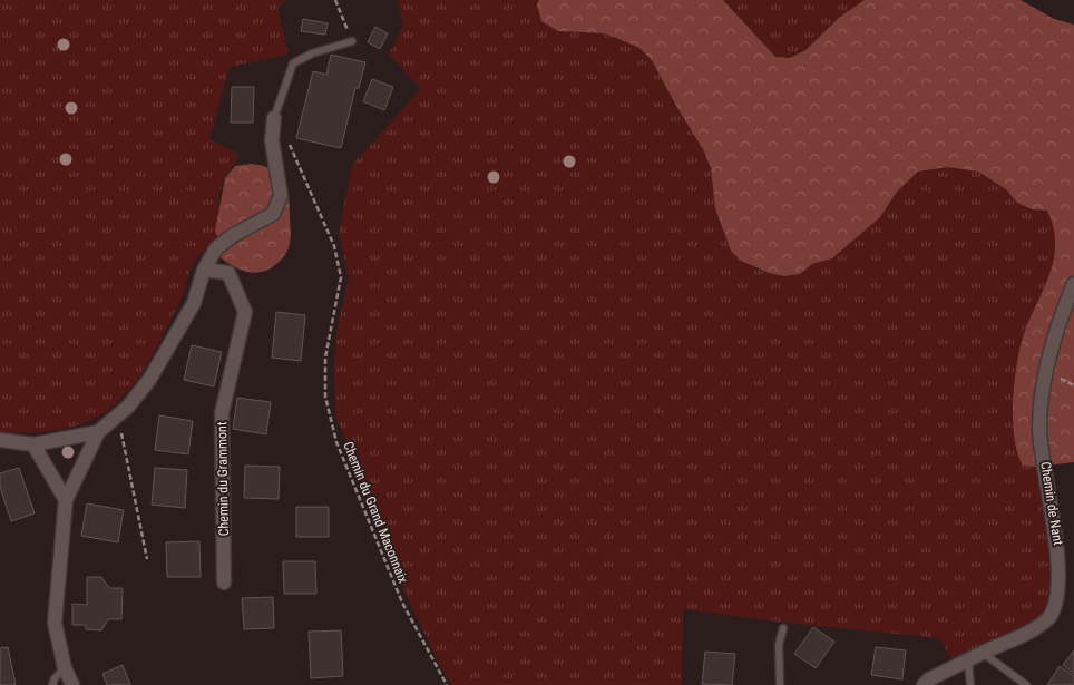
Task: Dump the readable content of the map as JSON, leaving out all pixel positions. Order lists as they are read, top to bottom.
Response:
{
  "streets": {
    "street": ["Chemin du Grammont", "Chemin de Nant"],
    "path": ["Chemin du Grand Maconnaix"]
  }
}
